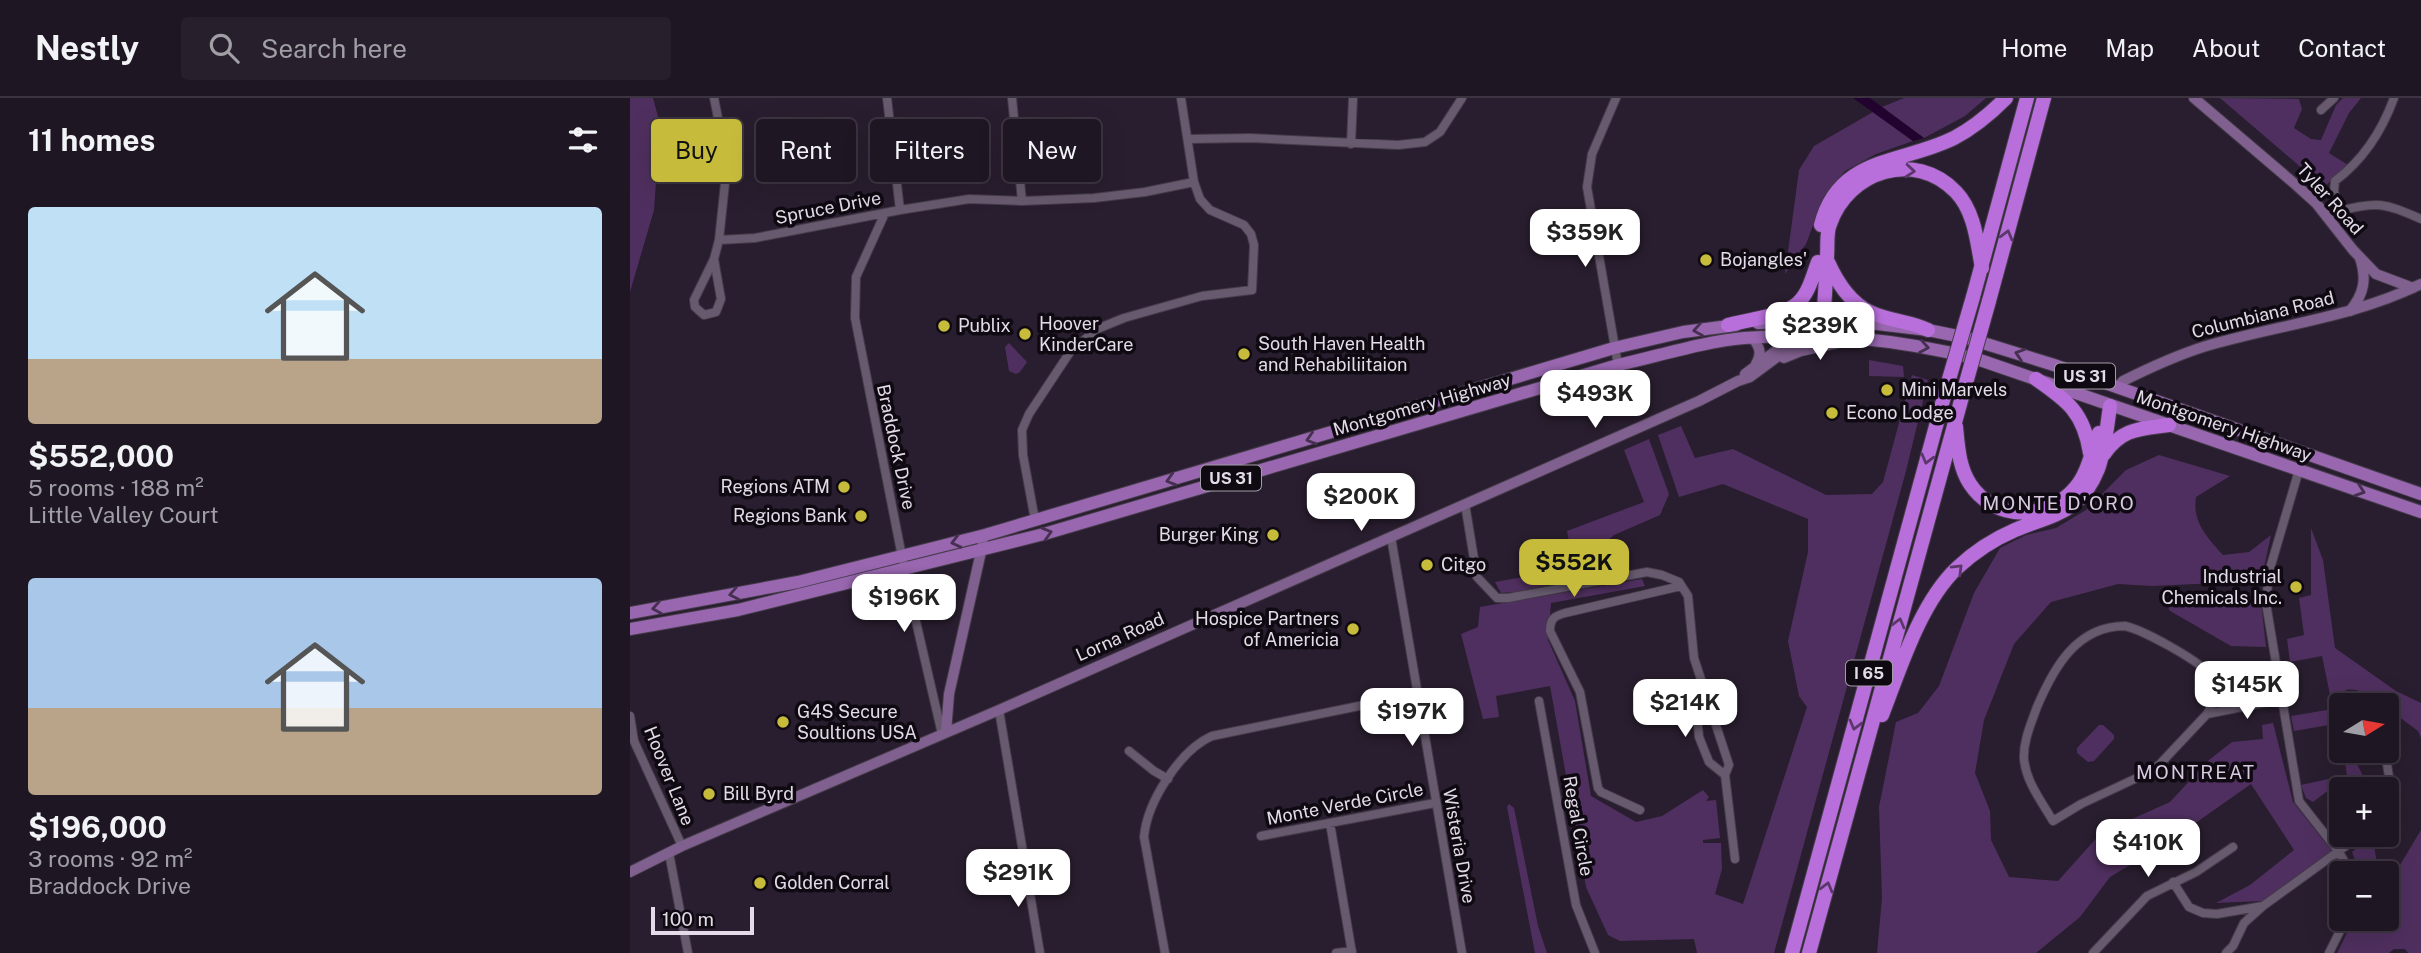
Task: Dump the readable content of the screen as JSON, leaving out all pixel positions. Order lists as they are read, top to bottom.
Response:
{
  "streets": {
    "highway": ["I 65"],
    "main road": ["US 31", "Montgomery Highway"],
    "street": [
      "Tyler Road",
      "Spruce Drive",
      "Columbiana Road",
      "Braddock Drive",
      "Lorna Road",
      "Hoover Lane",
      "Monte Verde Circle",
      "Regal Circle",
      "Wisteria Drive"
    ]
  },
  "crossings": [
    ["Tyler Road", "Columbiana Road"],
    ["Spruce Drive", "Braddock Drive"],
    ["Columbiana Road", "Montgomery Highway"],
    ["Montgomery Highway", "Braddock Drive"],
    ["Montgomery Highway", "Lorna Road"],
    ["Braddock Drive", "Lorna Road"],
    ["Lorna Road", "Hoover Lane"],
    ["Lorna Road", "Wisteria Drive"],
    ["Monte Verde Circle", "Wisteria Drive"]
  ],
  "districts": ["MONTE D'ORO", "MONTREAT"],
  "places": [
    "Bojangles'",
    "Publix",
    "Hoover KinderCare",
    "South Haven Health and Rehabiliitaion",
    "Mini Marvels",
    "Econo Lodge",
    "Regions ATM",
    "Regions Bank",
    "Burger King",
    "Citgo",
    "Industrial Chemicals Inc.",
    "Hospice Partners of Americia",
    "G4S Secure Soultions USA",
    "Bill Byrd",
    "Golden Corral"
  ],
  "scale_bar": "100 m",
  "north": "right",
  "page": {
    "header": "Nestly",
    "search": "Search here",
    "nav": [
      "Home",
      "Map",
      "About",
      "Contact"
    ],
    "heading": "11 homes",
    "chip": [
      "Buy",
      "Rent",
      "Filters",
      "New"
    ],
    "list": [
      {
        "name": "$552,000",
        "note": "5 rooms · 188 m² · Little Valley Court"
      },
      {
        "name": "$196,000",
        "note": "3 rooms · 92 m² · Braddock Drive"
      }
    ],
    "price": [
      "$359K",
      "$239K",
      "$493K",
      "$200K",
      "$552K",
      "$196K",
      "$145K",
      "$214K",
      "$197K",
      "$410K",
      "$291K"
    ],
    "map_buttons": ["+", "−"],
    "scale": "100 m"
  }
}
